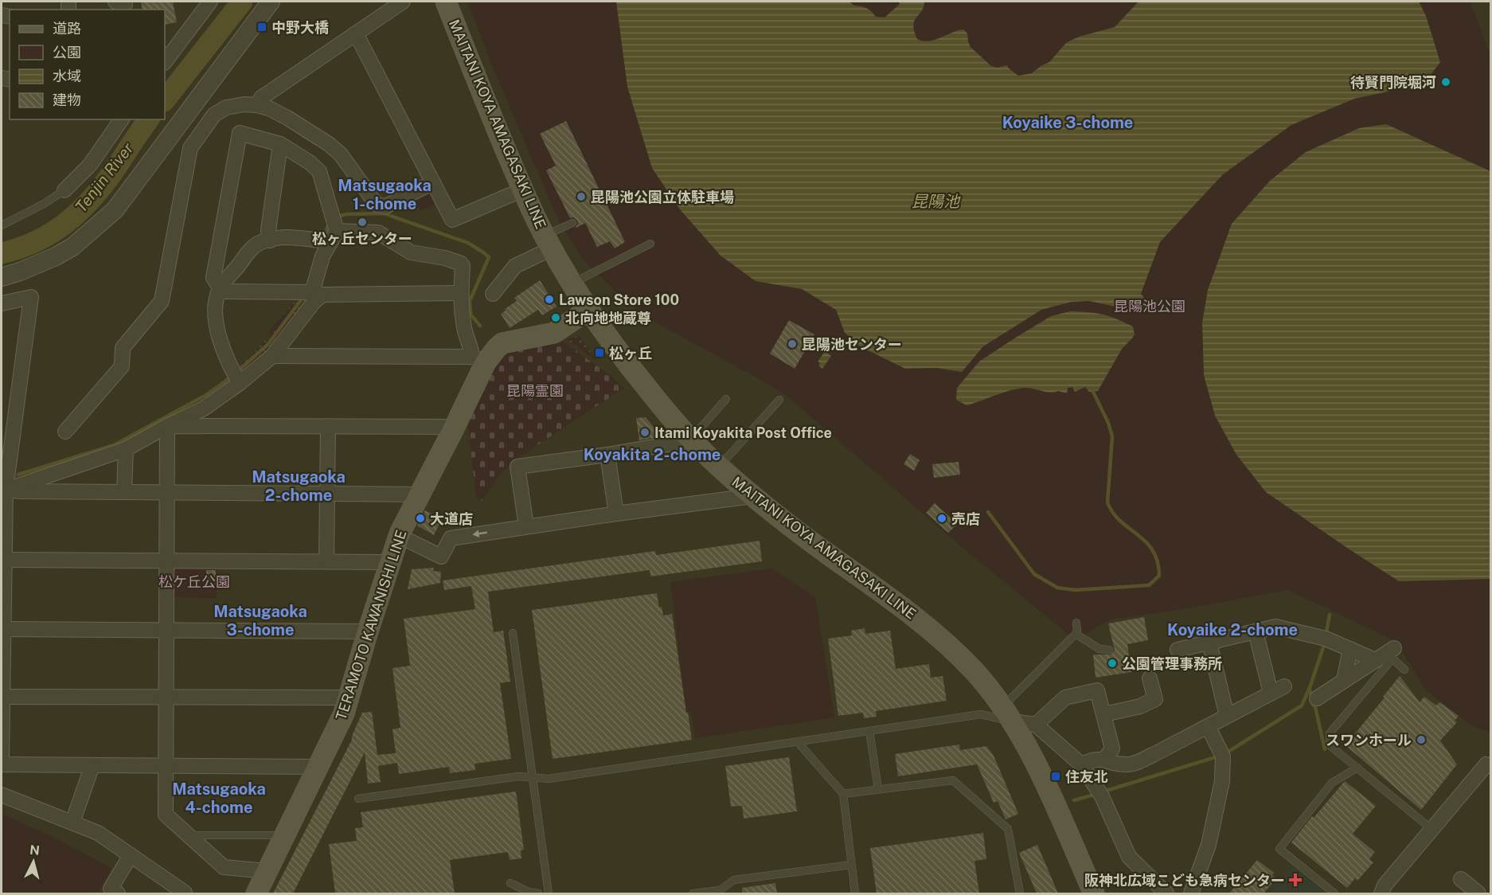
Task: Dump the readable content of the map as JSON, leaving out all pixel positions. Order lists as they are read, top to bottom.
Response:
{
  "streets": {
    "main road": ["MAITANI KOYA AMAGASAKI LINE", "TERAMOTO KAWANISHI LINE"]
  },
  "crossings": [
    ["MAITANI KOYA AMAGASAKI LINE", "TERAMOTO KAWANISHI LINE"]
  ],
  "districts": [
    "Koyaike 3-chome",
    "Matsugaoka 1-chome",
    "Koyakita 2-chome",
    "Matsugaoka 2-chome",
    "Matsugaoka 3-chome",
    "Koyaike 2-chome",
    "Matsugaoka 4-chome"
  ],
  "water": ["Tenjin River", "昆陽池"],
  "parks": ["昆陽池公園", "昆陽霊園", "松ケ丘公園"],
  "places": {
    "transit": ["中野大橋", "松ヶ丘", "住友北"],
    "other": [
      "待賢門院堀河",
      "昆陽池公園立体駐車場",
      "松ヶ丘センター",
      "Lawson Store 100",
      "北向地地蔵尊",
      "昆陽池センター",
      "Itami Koyakita Post Office",
      "大道店",
      "売店",
      "公園管理事務所",
      "スワンホール"
    ],
    "health": ["阪神北広域こども急病センター"]
  },
  "legend": [
    "道路",
    "公園",
    "水域",
    "建物"
  ],
  "north": "top"
}
